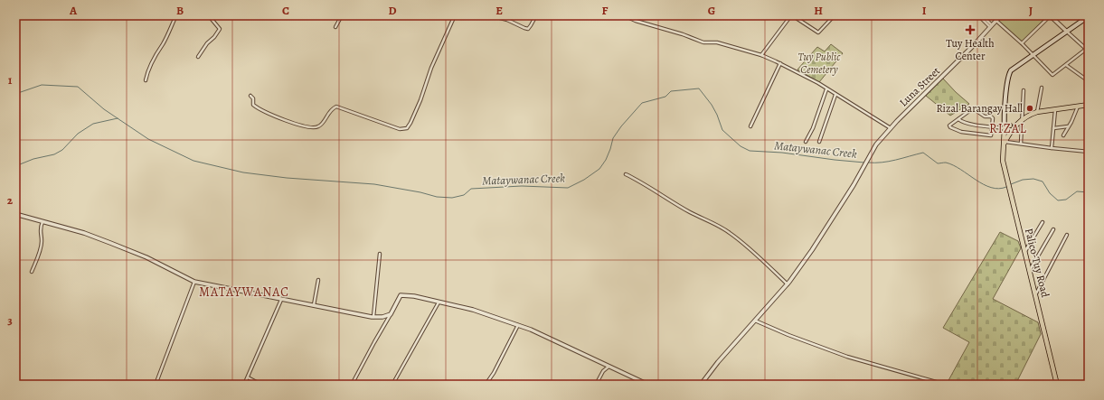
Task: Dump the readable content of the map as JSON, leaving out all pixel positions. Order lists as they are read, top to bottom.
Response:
{
  "streets": {
    "main road": ["Palico-Tuy Road"],
    "street": ["Luna Street"]
  },
  "districts": ["RIZAL", "MATAYWANAC"],
  "water": ["Mataywanac Creek"],
  "parks": ["Tuy Public Cemetery"],
  "places": {
    "health": ["Tuy Health Center"],
    "other": ["Rizal Barangay Hall"]
  },
  "grid": {
    "columns": [
      "A",
      "B",
      "C",
      "D",
      "E",
      "F",
      "G",
      "H",
      "I",
      "J"
    ],
    "rows": ["1", "2", "3"]
  }
}
